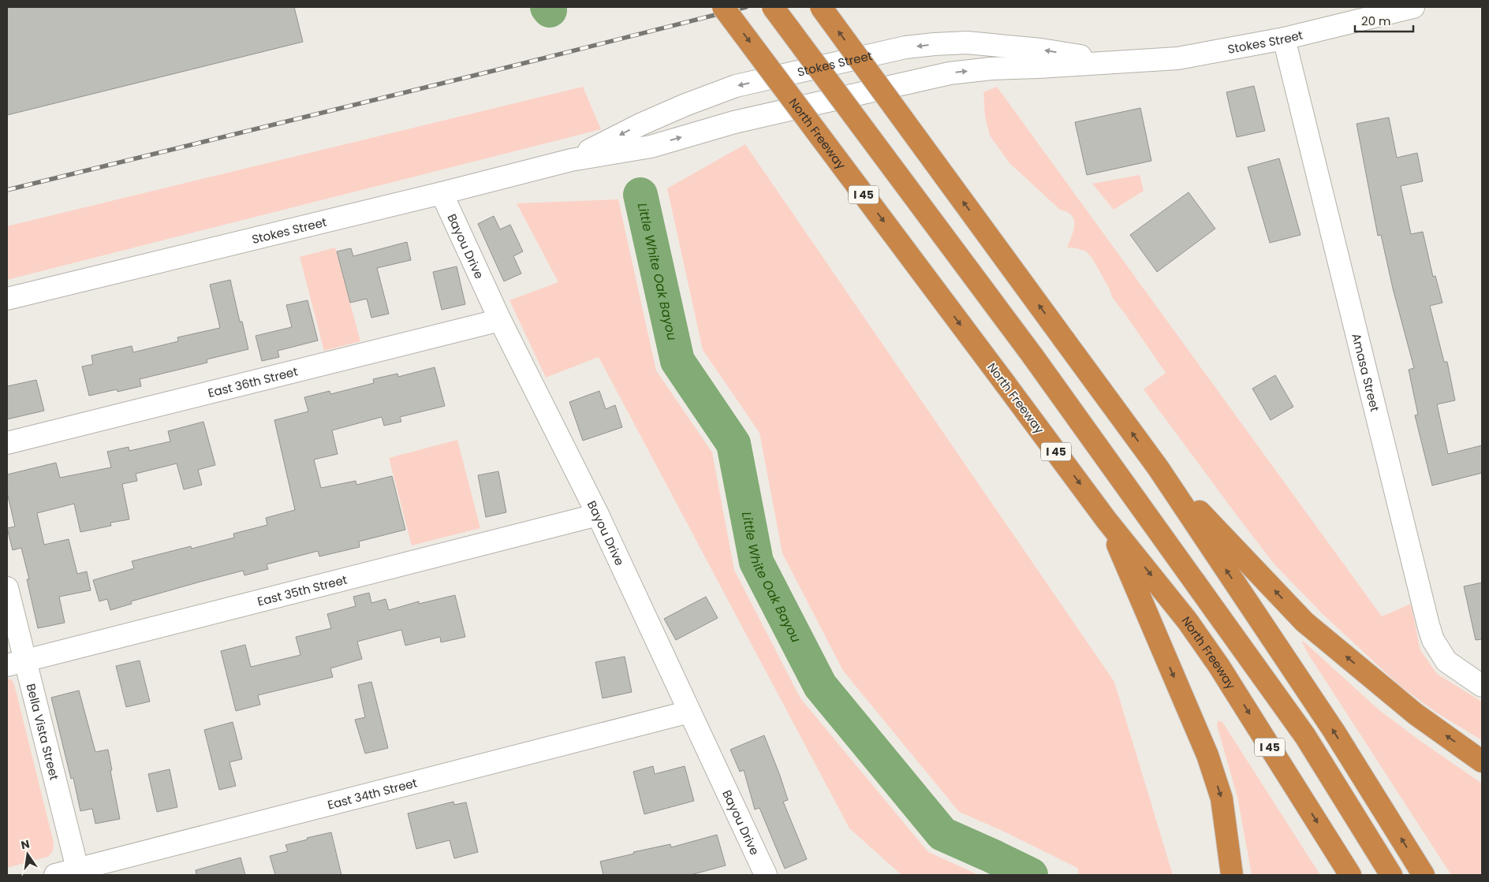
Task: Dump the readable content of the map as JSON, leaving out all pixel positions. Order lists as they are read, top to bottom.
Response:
{
  "streets": {
    "highway": ["North Freeway", "I 45"],
    "street": [
      "Stokes Street",
      "Bayou Drive",
      "Amasa Street",
      "East 36th Street",
      "East 35th Street",
      "Bella Vista Street",
      "East 34th Street"
    ]
  },
  "crossings": [
    ["Stokes Street", "Bayou Drive"],
    ["Stokes Street", "Amasa Street"],
    ["Bayou Drive", "East 36th Street"],
    ["Bayou Drive", "East 35th Street"],
    ["Bayou Drive", "East 34th Street"],
    ["East 35th Street", "Bella Vista Street"],
    ["Bella Vista Street", "East 34th Street"]
  ],
  "water": ["Little White Oak Bayou"],
  "scale_bar": "20 m",
  "north": "top"
}
